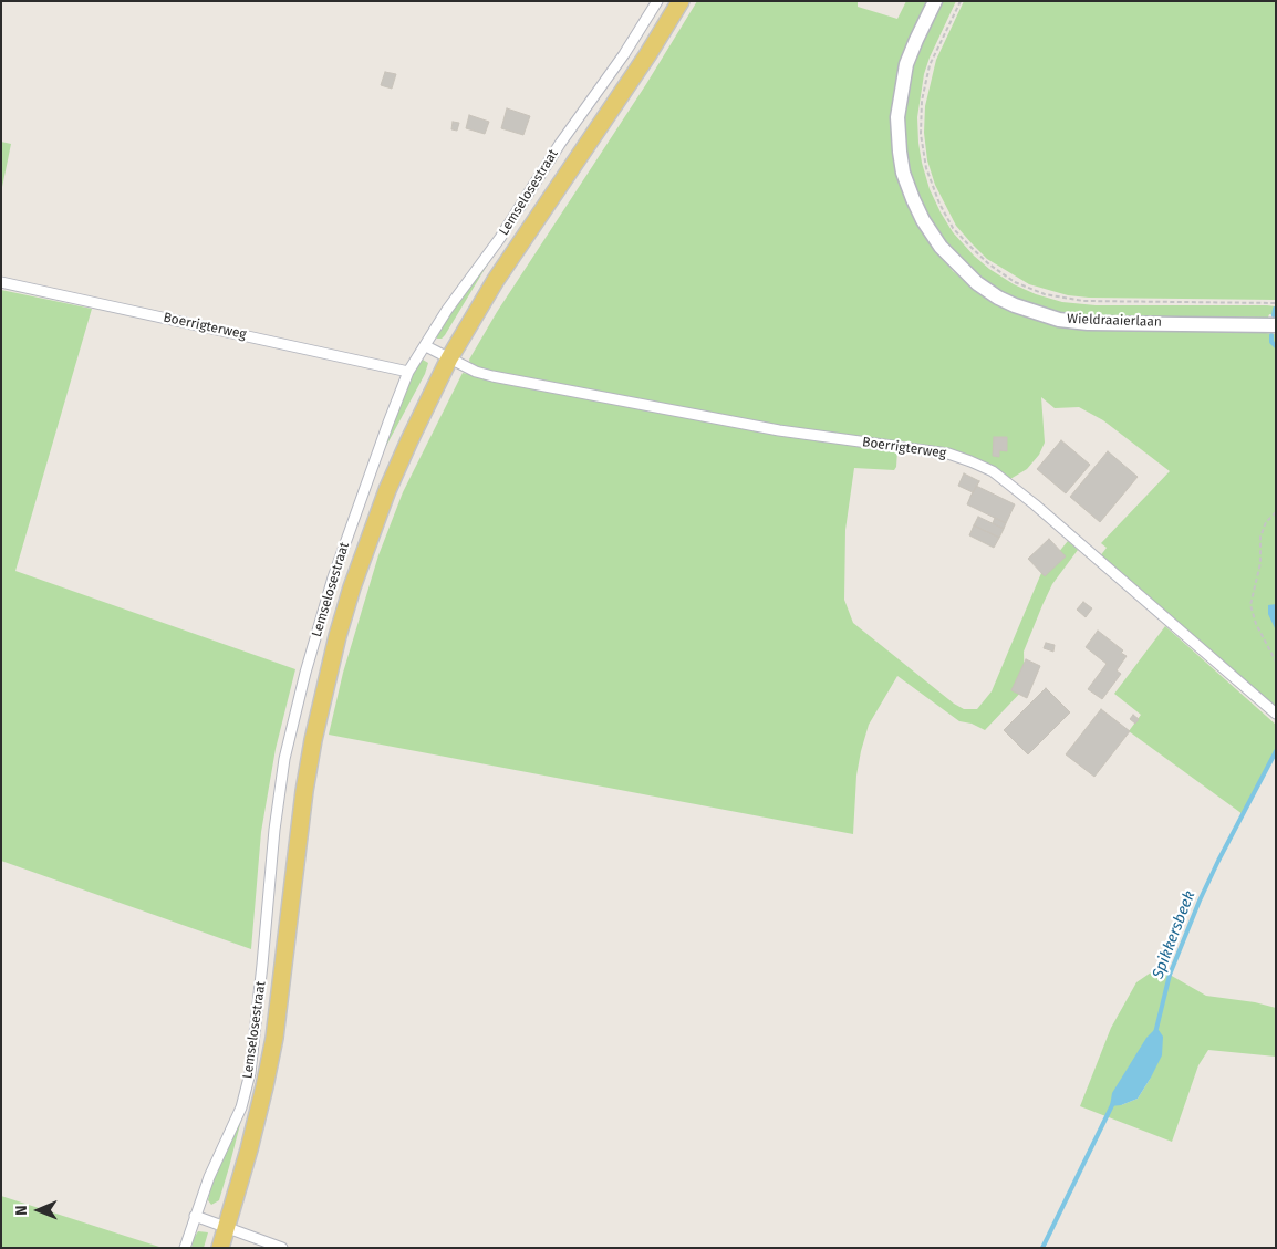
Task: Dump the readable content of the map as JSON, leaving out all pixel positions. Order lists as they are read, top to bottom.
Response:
{
  "streets": {
    "street": ["Lemselosestraat", "Wieldraaierlaan", "Boerrigterweg"]
  },
  "crossings": [
    ["Lemselosestraat", "Boerrigterweg"]
  ],
  "water": ["Spikkersbeek"],
  "north": "left"
}
